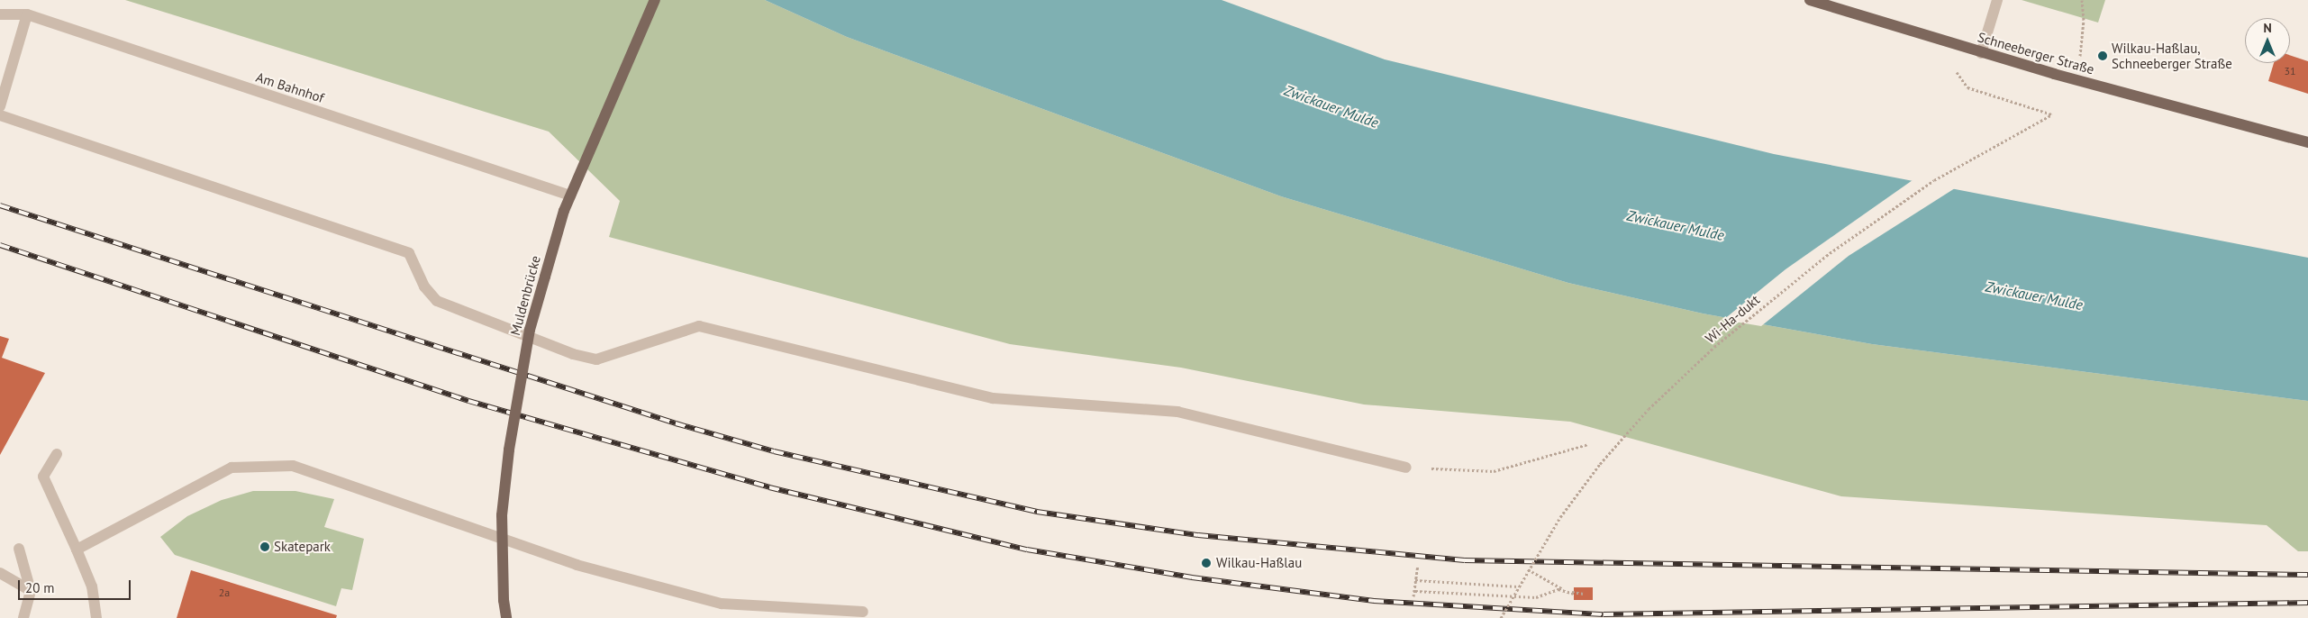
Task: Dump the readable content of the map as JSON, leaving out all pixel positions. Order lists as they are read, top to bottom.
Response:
{
  "streets": {
    "main road": ["Schneeberger Straße", "Muldenbrücke"],
    "street": ["Am Bahnhof"],
    "path": ["Wi-Ha-dukt"]
  },
  "crossings": [
    ["Schneeberger Straße", "Wi-Ha-dukt"],
    ["Am Bahnhof", "Muldenbrücke"]
  ],
  "water": ["Zwickauer Mulde"],
  "places": ["Wilkau-Haßlau, Schneeberger Straße", "Skatepark", "Wilkau-Haßlau"],
  "house_numbers": ["31", "2a"],
  "scale_bar": "20 m",
  "north": "top"
}
